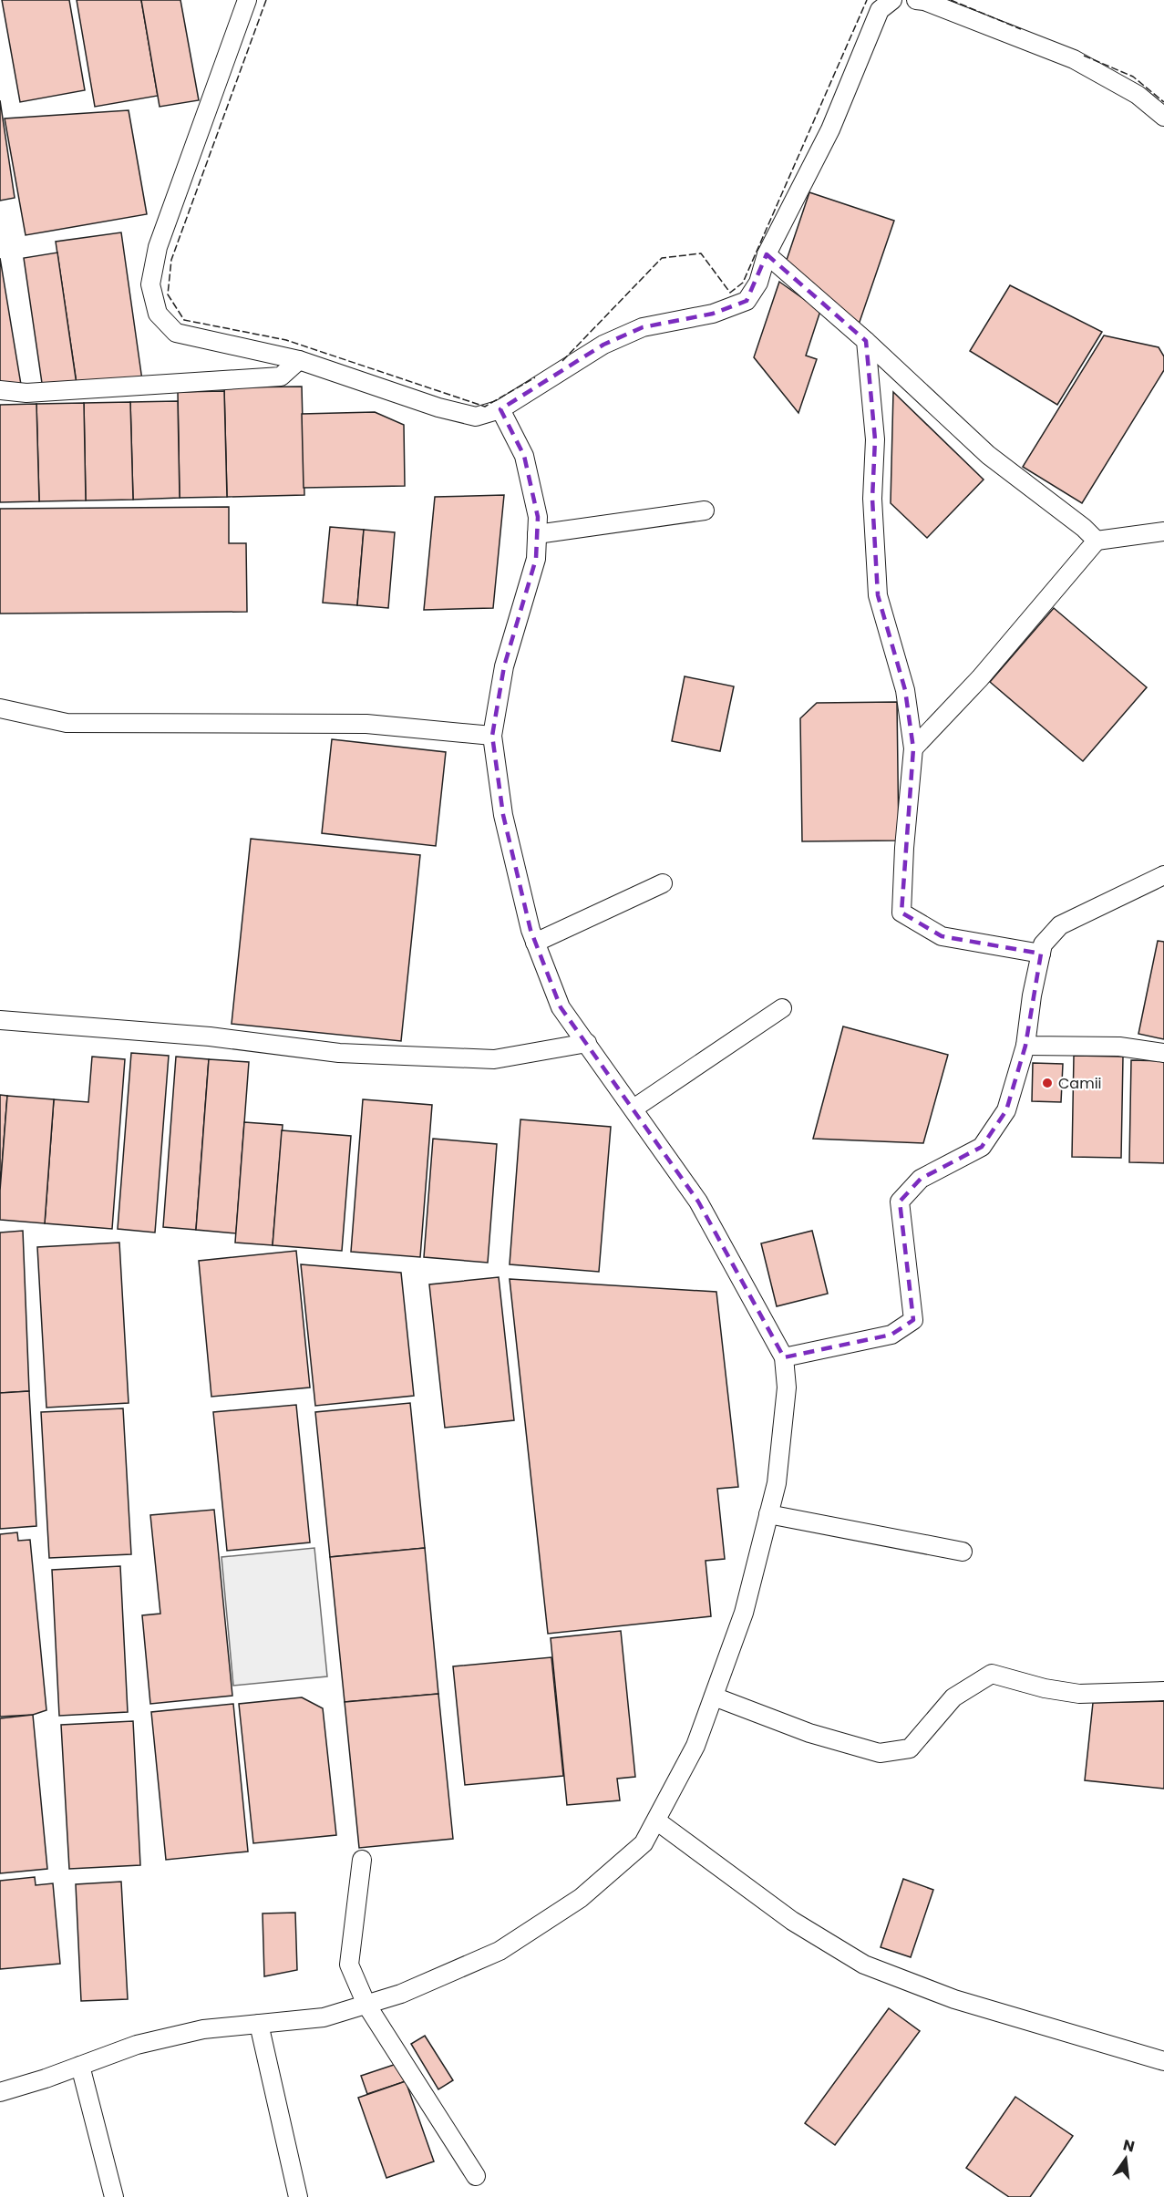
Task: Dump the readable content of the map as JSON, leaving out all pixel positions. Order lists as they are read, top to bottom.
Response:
{
  "places": ["Camii"],
  "north": "top"
}
